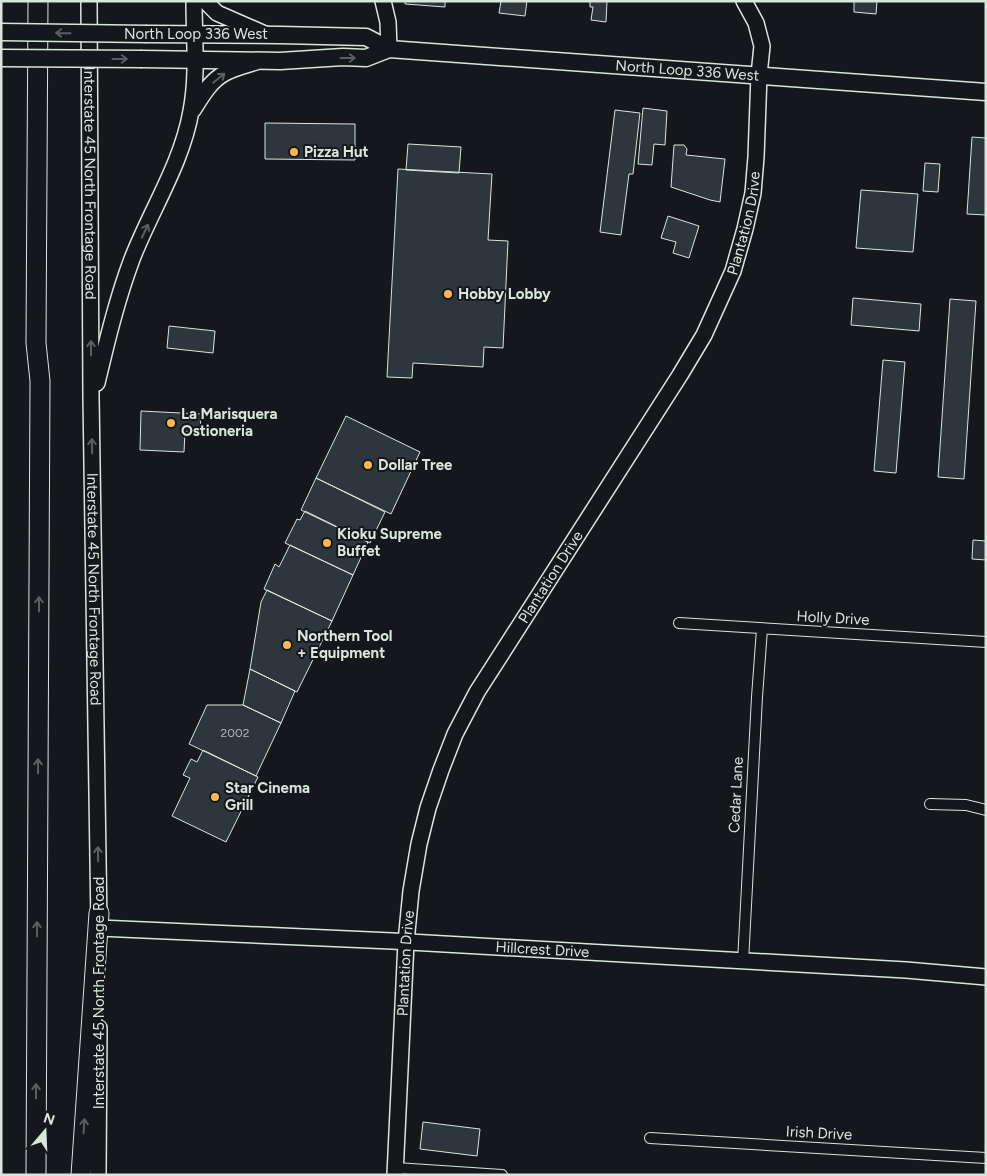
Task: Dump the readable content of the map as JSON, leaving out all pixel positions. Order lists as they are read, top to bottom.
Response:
{
  "streets": {
    "main road": ["North Loop 336 West"],
    "street": [
      "Interstate 45 North Frontage Road",
      "Plantation Drive",
      "Holly Drive",
      "Cedar Lane",
      "Hillcrest Drive",
      "Irish Drive"
    ]
  },
  "crossings": [
    ["North Loop 336 West", "Plantation Drive"],
    ["Interstate 45 North Frontage Road", "Hillcrest Drive"],
    ["Plantation Drive", "Hillcrest Drive"],
    ["Holly Drive", "Cedar Lane"],
    ["Cedar Lane", "Hillcrest Drive"]
  ],
  "places": [
    "Pizza Hut",
    "Hobby Lobby",
    "La Marisquera Ostioneria",
    "Dollar Tree",
    "Kioku Supreme Buffet",
    "Northern Tool + Equipment",
    "Star Cinema Grill"
  ],
  "house_numbers": ["2002"],
  "north": "top"
}
